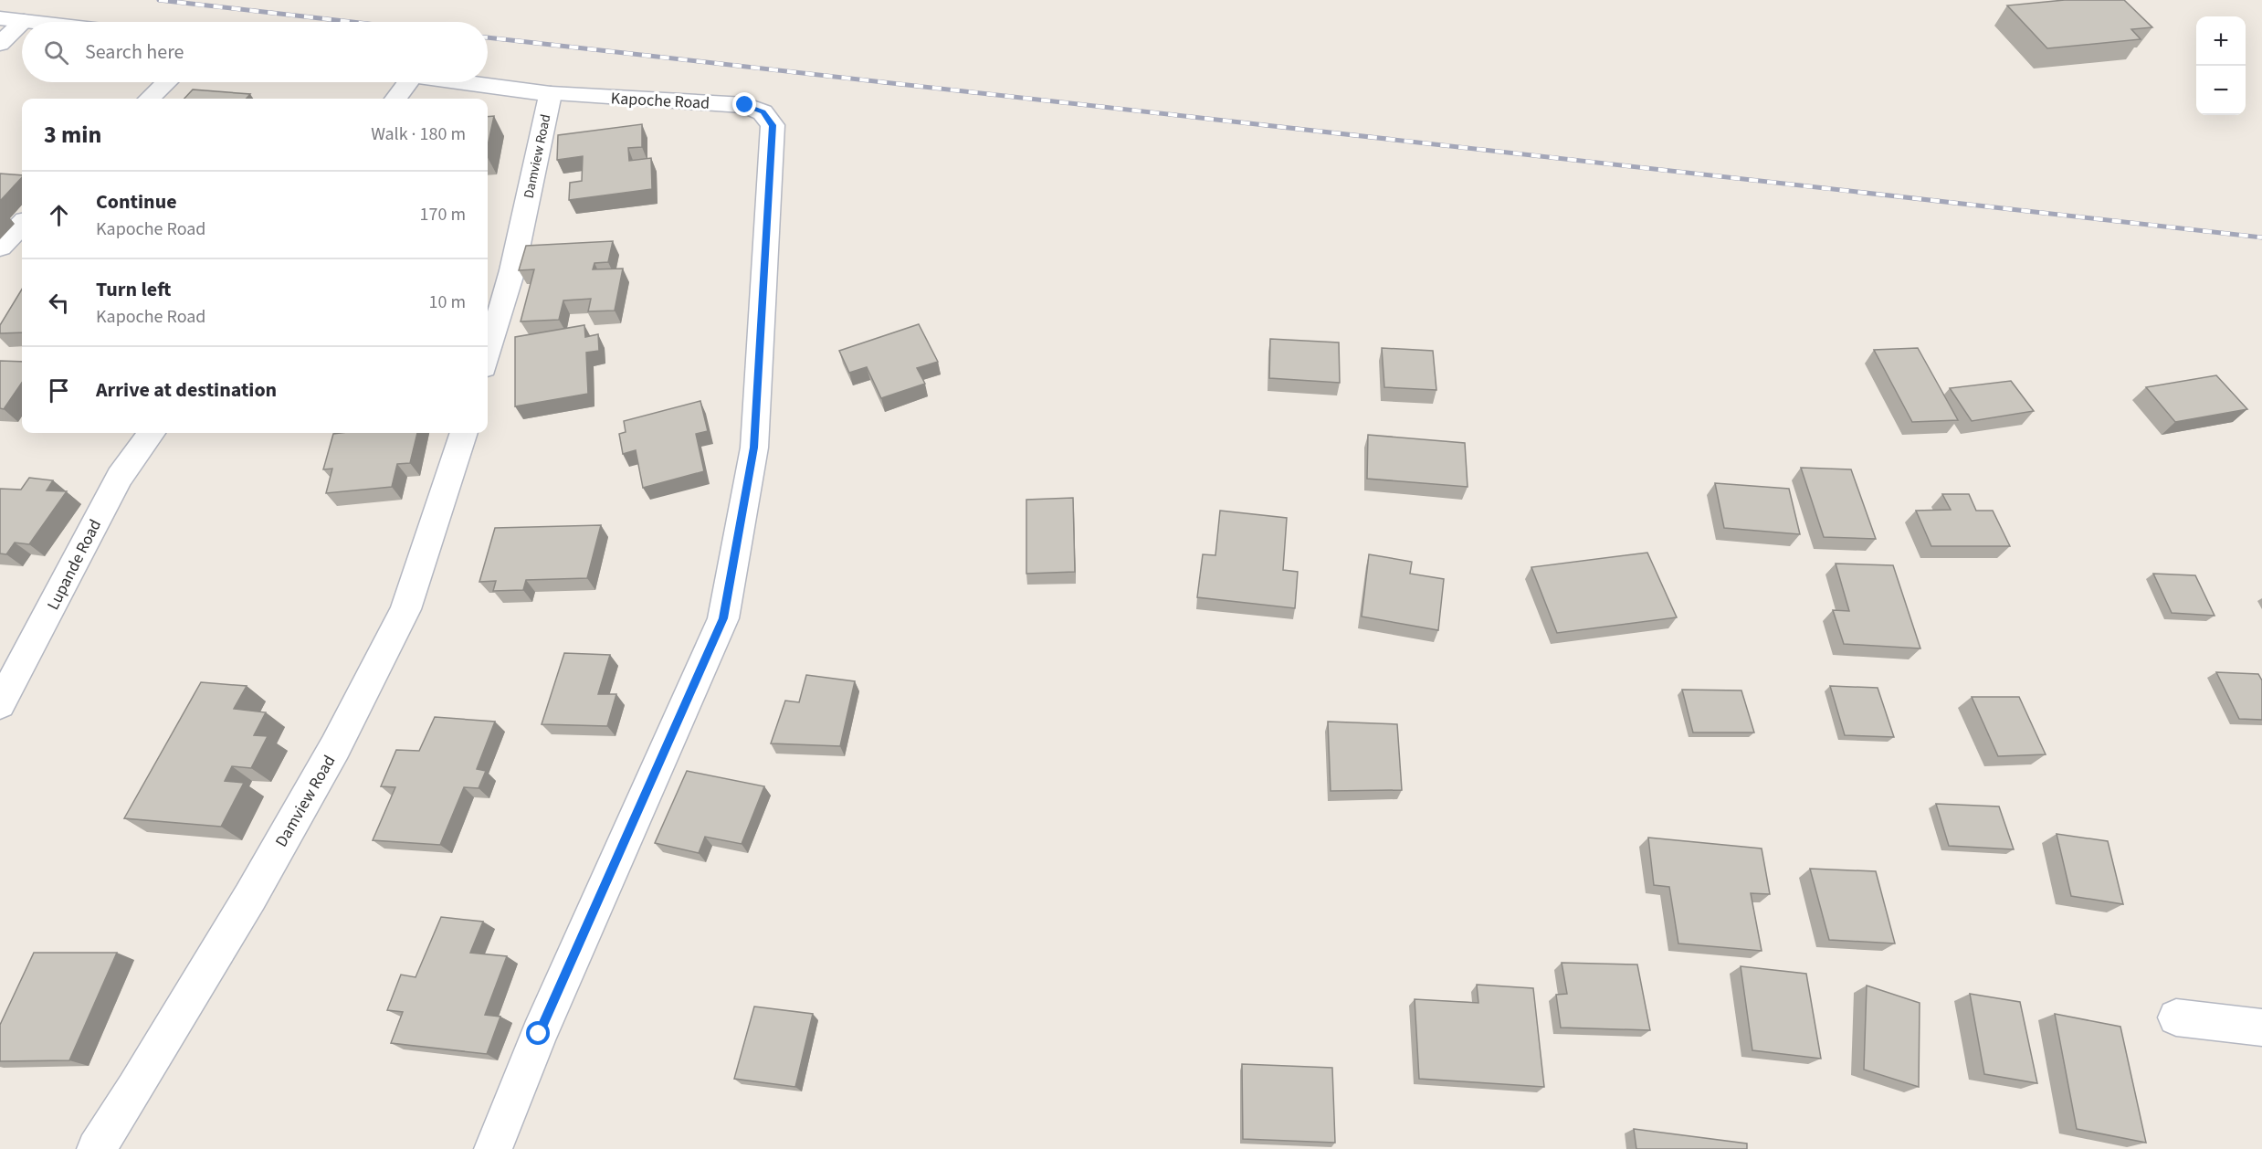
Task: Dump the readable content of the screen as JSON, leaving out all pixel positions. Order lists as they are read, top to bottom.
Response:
{
  "streets": {
    "street": ["Kapoche Road", "Damview Road", "Lupande Road"]
  },
  "crossings": [
    ["Kapoche Road", "Damview Road"]
  ],
  "page": {
    "map_buttons": ["+", "−"],
    "search": "Search here",
    "heading": ["3 min", "Walk · 180 m"],
    "list": [
      ["Continue", "Kapoche Road", "170 m"],
      ["Turn left", "Kapoche Road", "10 m"],
      "Arrive at destination"
    ]
  }
}
